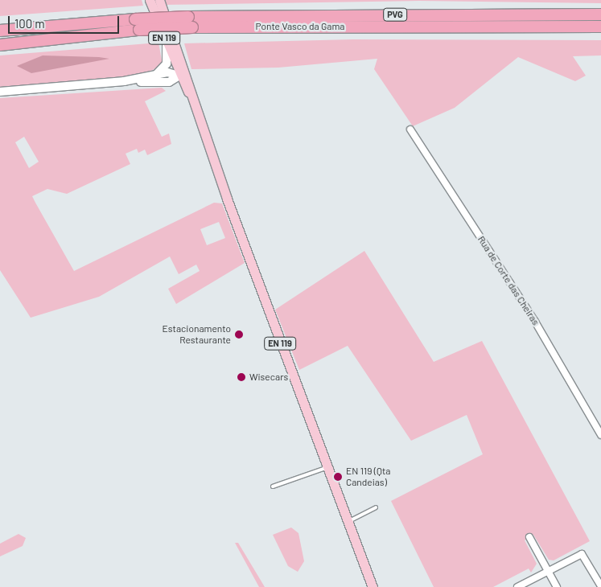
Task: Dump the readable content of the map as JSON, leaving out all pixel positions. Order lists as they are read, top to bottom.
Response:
{
  "streets": {
    "highway": ["PVG", "Ponte Vasco da Gama"],
    "main road": ["EN 119"],
    "street": ["Rua de Corte das Cheiras"]
  },
  "places": ["Estacionamento Restaurante", "Wisecars", "EN 119 (Qta Candeias)"],
  "scale_bar": "100 m"
}
